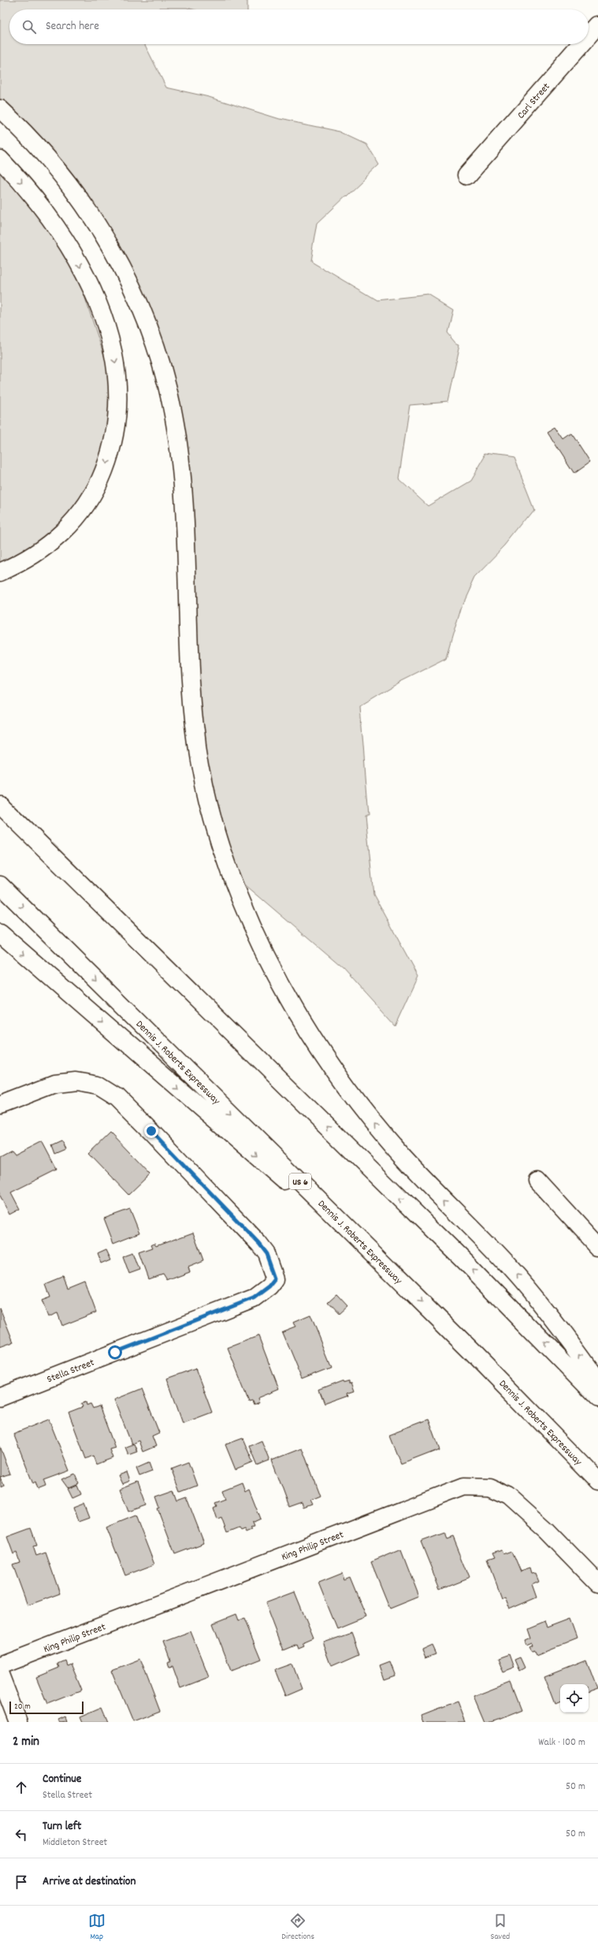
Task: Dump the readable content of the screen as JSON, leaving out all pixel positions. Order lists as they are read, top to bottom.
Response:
{
  "streets": {
    "main road": [
      "Carl Street",
      "Dennis J. Roberts Expressway",
      "US 6",
      "Stella Street",
      "King Philip Street"
    ]
  },
  "scale_bar": "20 m",
  "page": {
    "search": "Search here",
    "scale": "20 m",
    "heading": ["2 min", "Walk · 100 m"],
    "list": [
      ["Continue", "Stella Street", "50 m"],
      ["Turn left", "Middleton Street", "50 m"],
      "Arrive at destination"
    ],
    "nav": ["Map", "Directions", "Saved"]
  }
}
